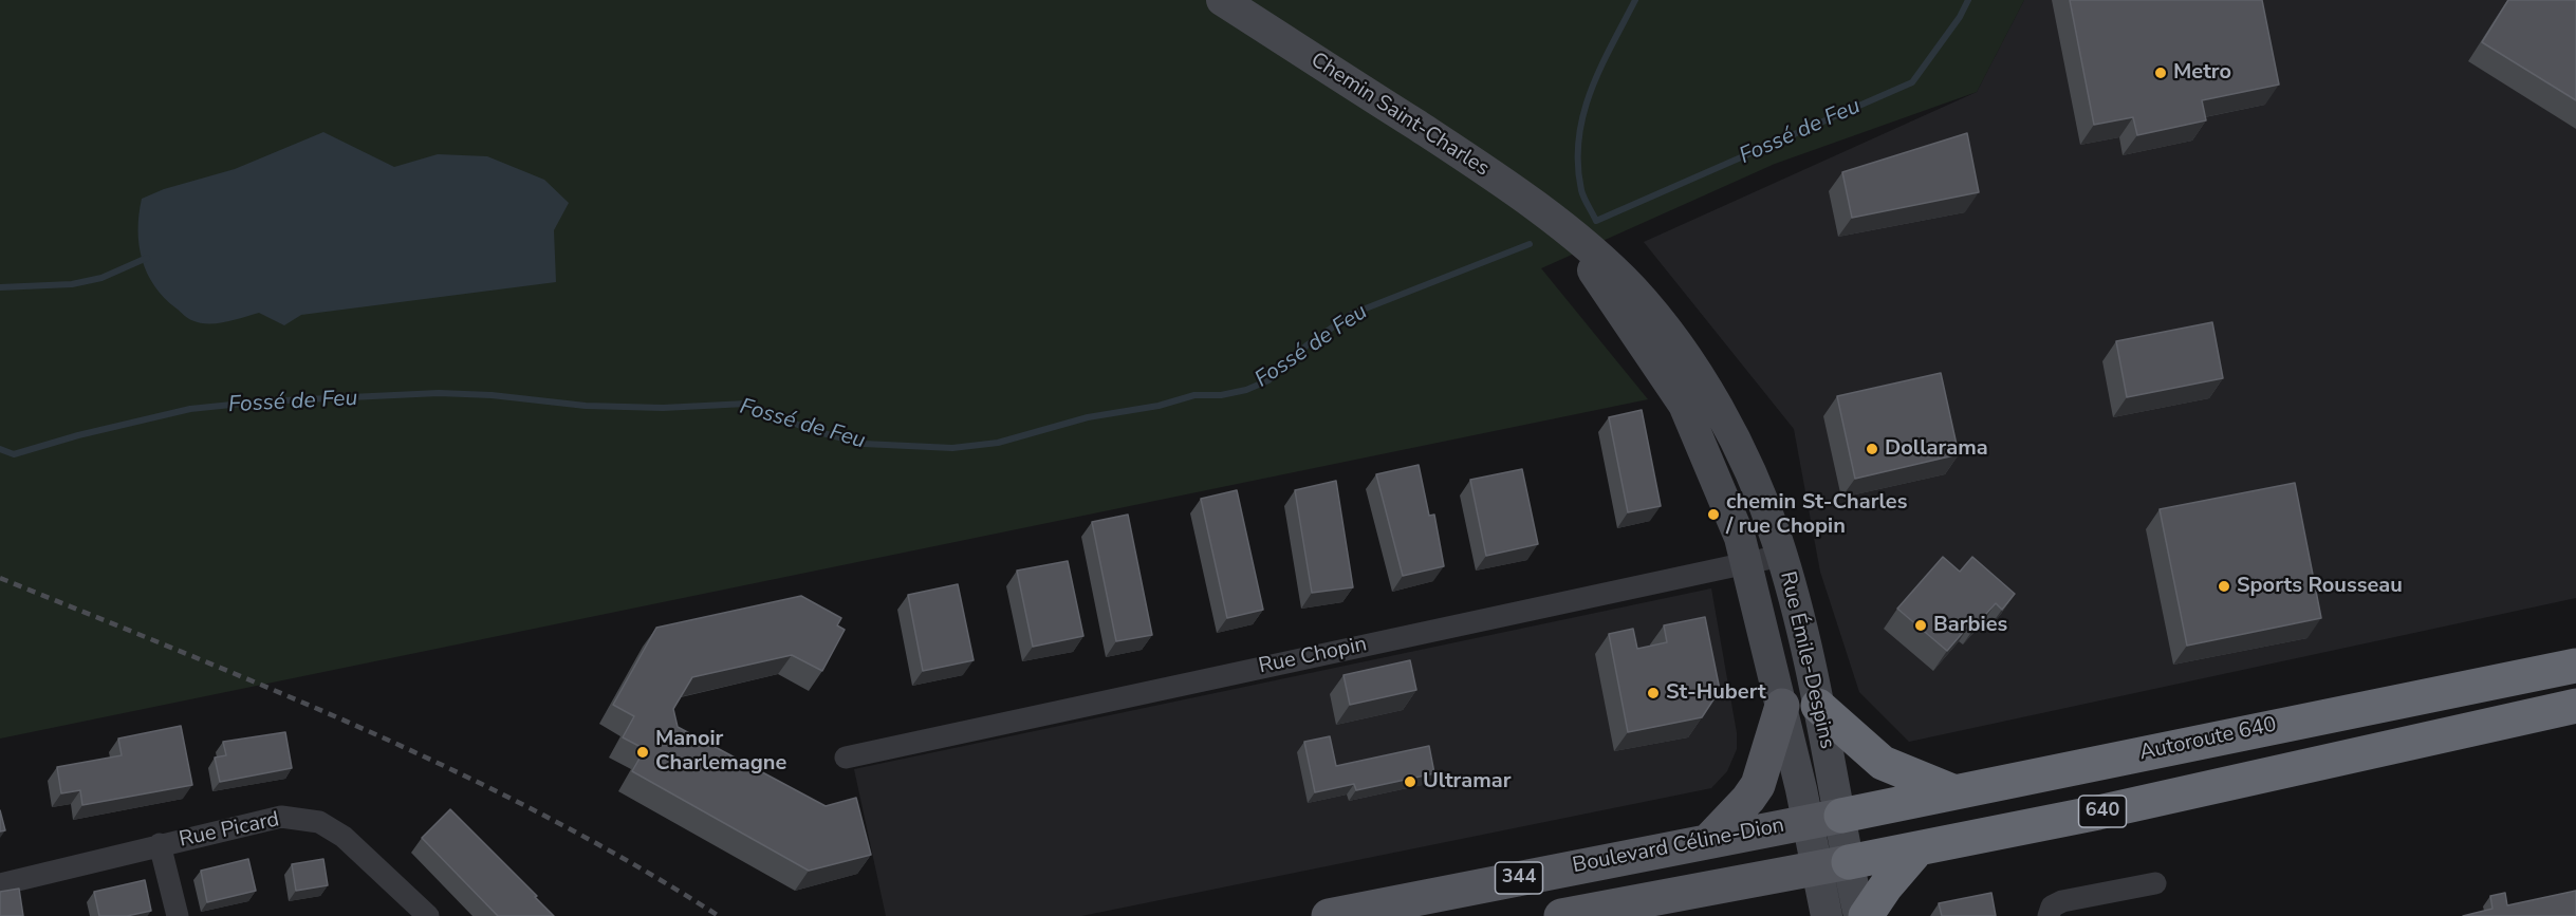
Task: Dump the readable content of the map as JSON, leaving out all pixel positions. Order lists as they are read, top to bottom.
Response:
{
  "streets": {
    "highway": ["Autoroute 640", "640"],
    "main road": [
      "Chemin Saint-Charles",
      "Rue Émile-Despins",
      "Boulevard Céline-Dion",
      "344"
    ],
    "street": ["Rue Chopin", "Rue Picard"]
  },
  "crossings": [
    ["Chemin Saint-Charles", "Rue Émile-Despins"],
    ["Rue Chopin", "Rue Émile-Despins"],
    ["Rue Émile-Despins", "Autoroute 640"],
    ["Rue Émile-Despins", "640"],
    ["Rue Émile-Despins", "Boulevard Céline-Dion"],
    ["Rue Émile-Despins", "344"],
    ["Autoroute 640", "Boulevard Céline-Dion"],
    ["640", "344"]
  ],
  "water": ["Fossé de Feu"],
  "places": [
    "Metro",
    "Dollarama",
    "chemin St-Charles / rue Chopin",
    "Sports Rousseau",
    "Barbies",
    "St-Hubert",
    "Manoir Charlemagne",
    "Ultramar"
  ]
}
